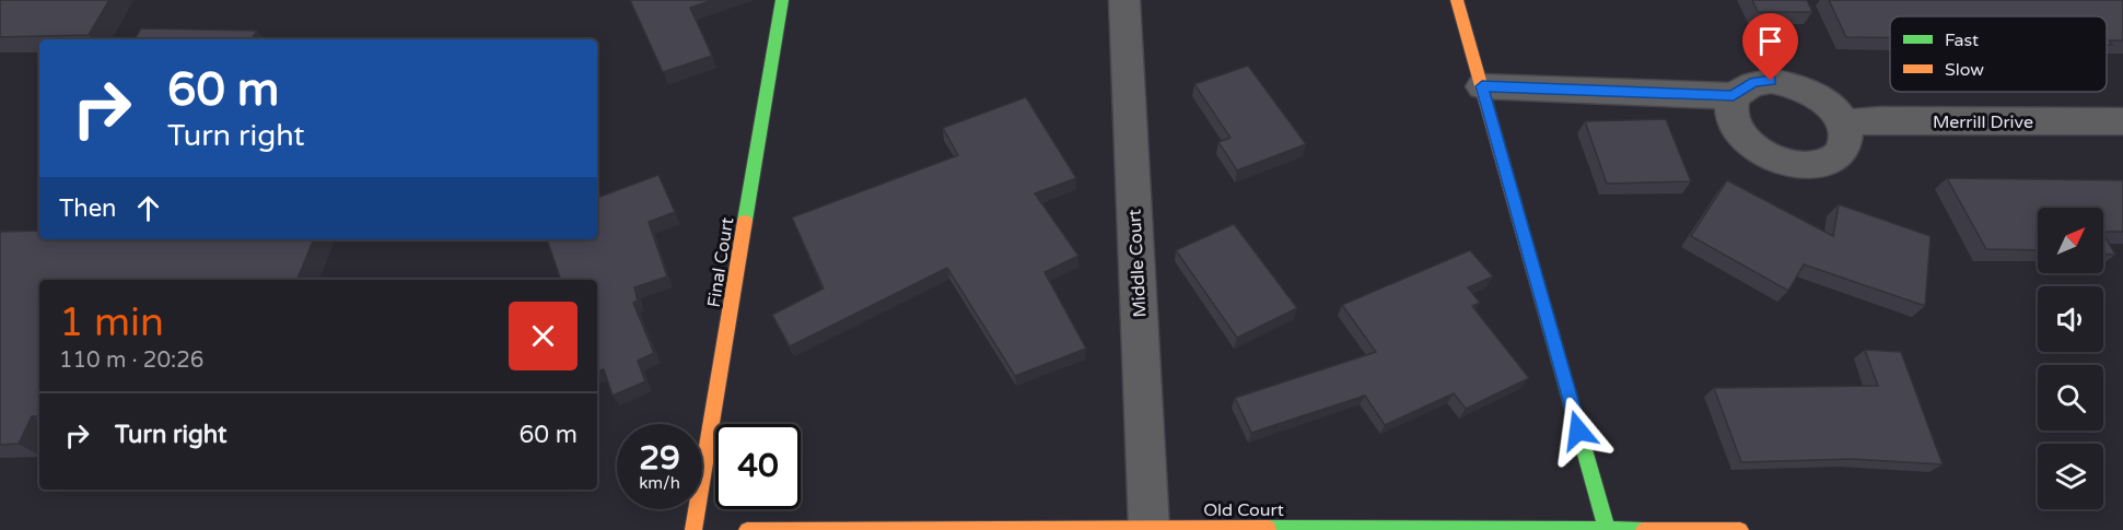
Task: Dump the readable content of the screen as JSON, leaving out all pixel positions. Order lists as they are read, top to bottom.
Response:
{
  "streets": {
    "street": [
      "Merrill Drive",
      "Final Court",
      "Middle Court",
      "Old Court"
    ]
  },
  "crossings": [
    ["Middle Court", "Old Court"]
  ],
  "legend": ["Fast", "Slow"],
  "north": "top right",
  "page": {
    "turn": ["60 m", "Turn right"],
    "then": "Then",
    "heading": ["1 min", "110 m · 20:26"],
    "list": [
      {
        "name": "Turn right",
        "value": "60 m"
      }
    ],
    "speed": "29 km/h",
    "limit": "40"
  }
}
